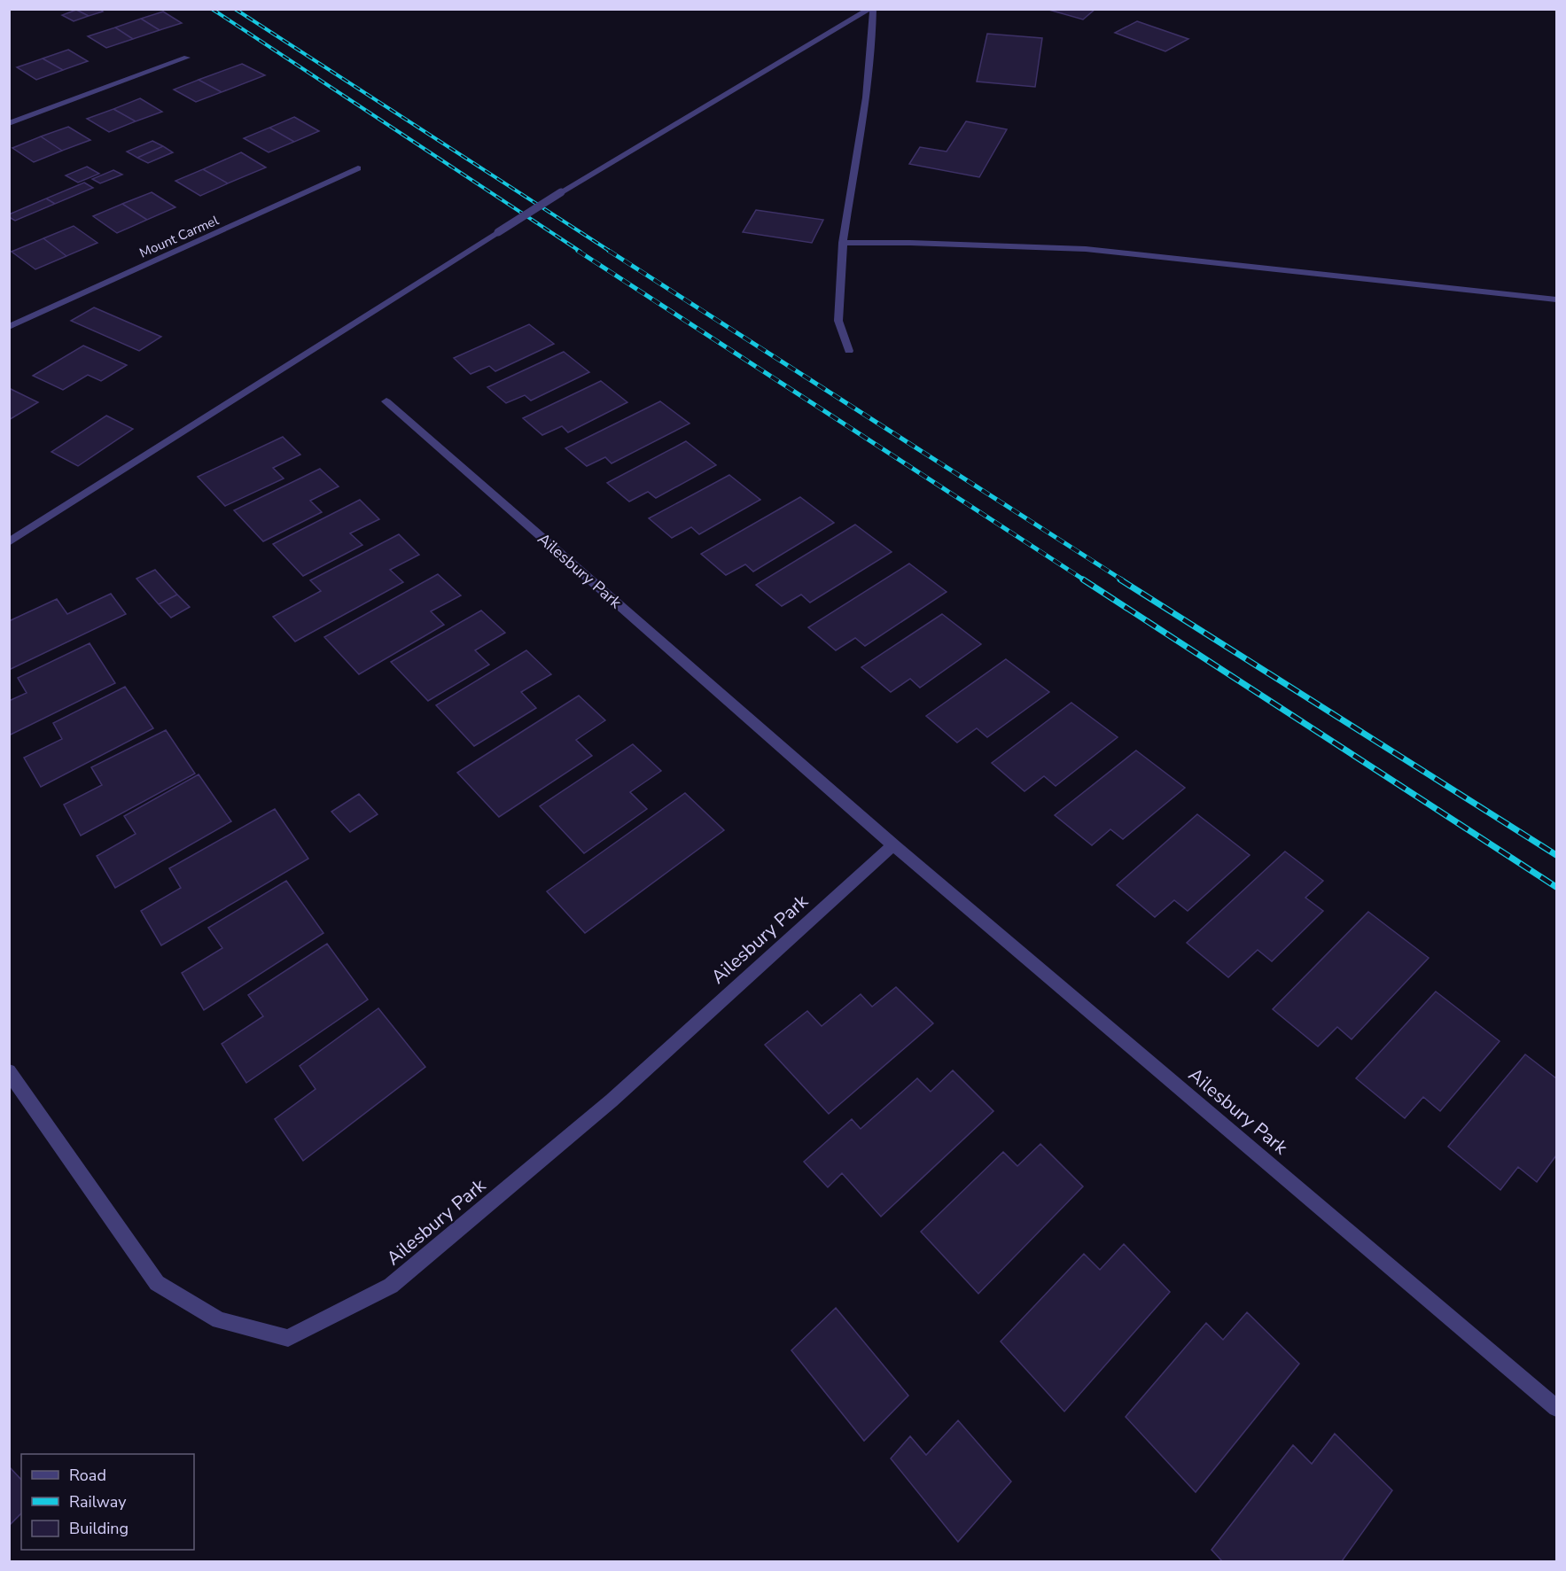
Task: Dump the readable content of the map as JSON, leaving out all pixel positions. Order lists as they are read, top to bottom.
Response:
{
  "streets": {
    "street": ["Mount Carmel", "Ailesbury Park"]
  },
  "legend": ["Road", "Railway", "Building"]
}
